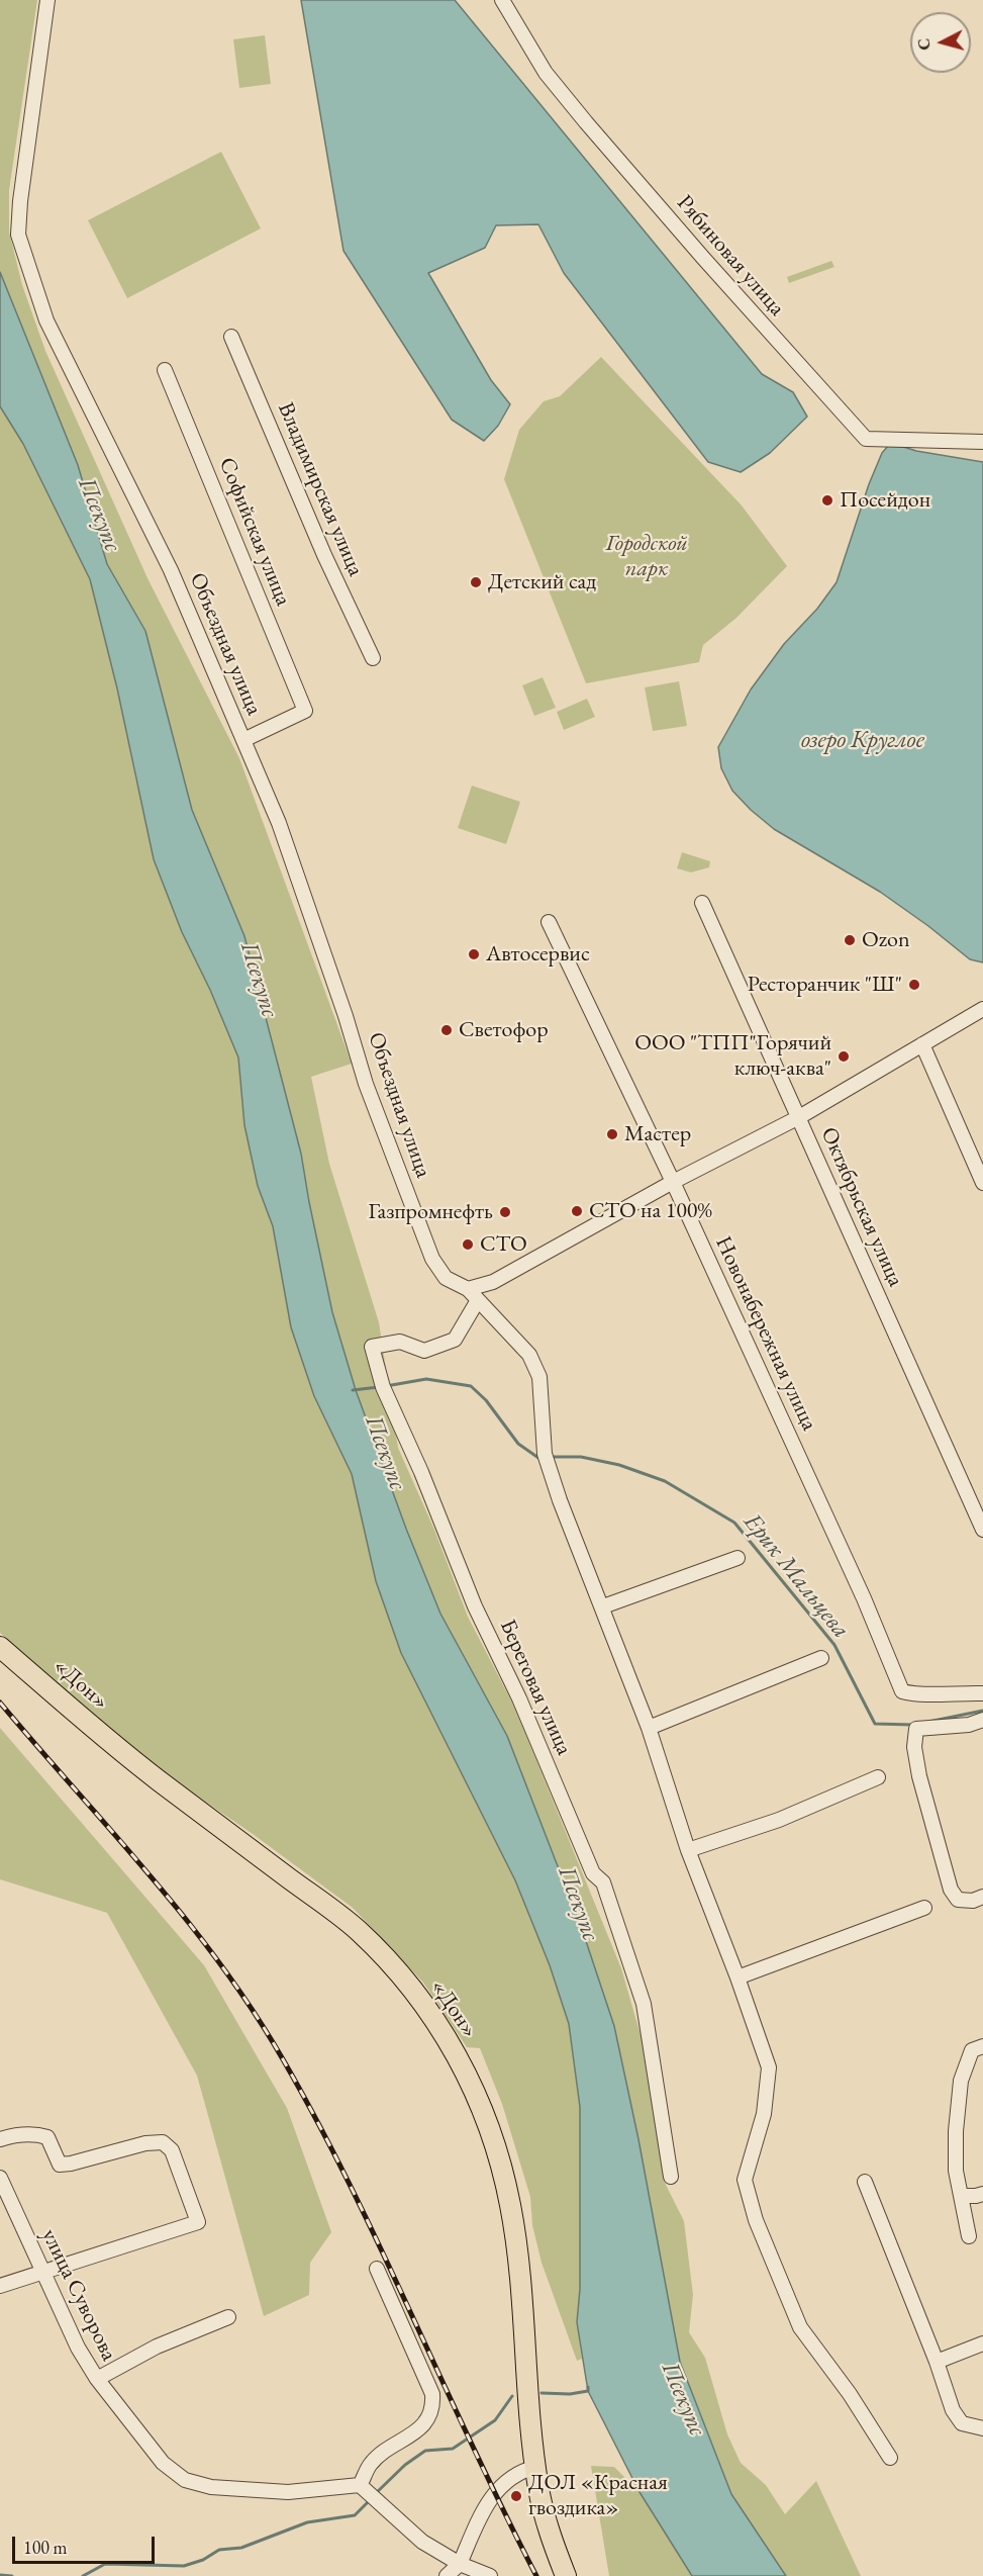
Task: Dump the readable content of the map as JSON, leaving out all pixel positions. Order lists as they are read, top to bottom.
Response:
{
  "streets": {
    "highway": ["«Дон»"],
    "street": [
      "Рябиновая улица",
      "Владимирская улица",
      "Софийская улица",
      "Объездная улица",
      "Октябрьская улица",
      "Новонабережная улица",
      "Береговая улица",
      "улица Суворова"
    ]
  },
  "crossings": [
    ["Софийская улица", "Объездная улица"]
  ],
  "water": ["Псекупс", "озеро Круглое", "Ерик Мальцева"],
  "parks": ["Городской парк"],
  "places": [
    "Посейдон",
    "Детский сад",
    "Ozon",
    "Автосервис",
    "Ресторанчик \"Ш\"",
    "Светофор",
    "ООО \"ТПП\"Горячий ключ-аква\"",
    "Мастер",
    "СТО на 100%",
    "Газпромнефть",
    "СТО",
    "ДОЛ «Красная гвоздика»"
  ],
  "scale_bar": "100 m",
  "north": "left"
}
